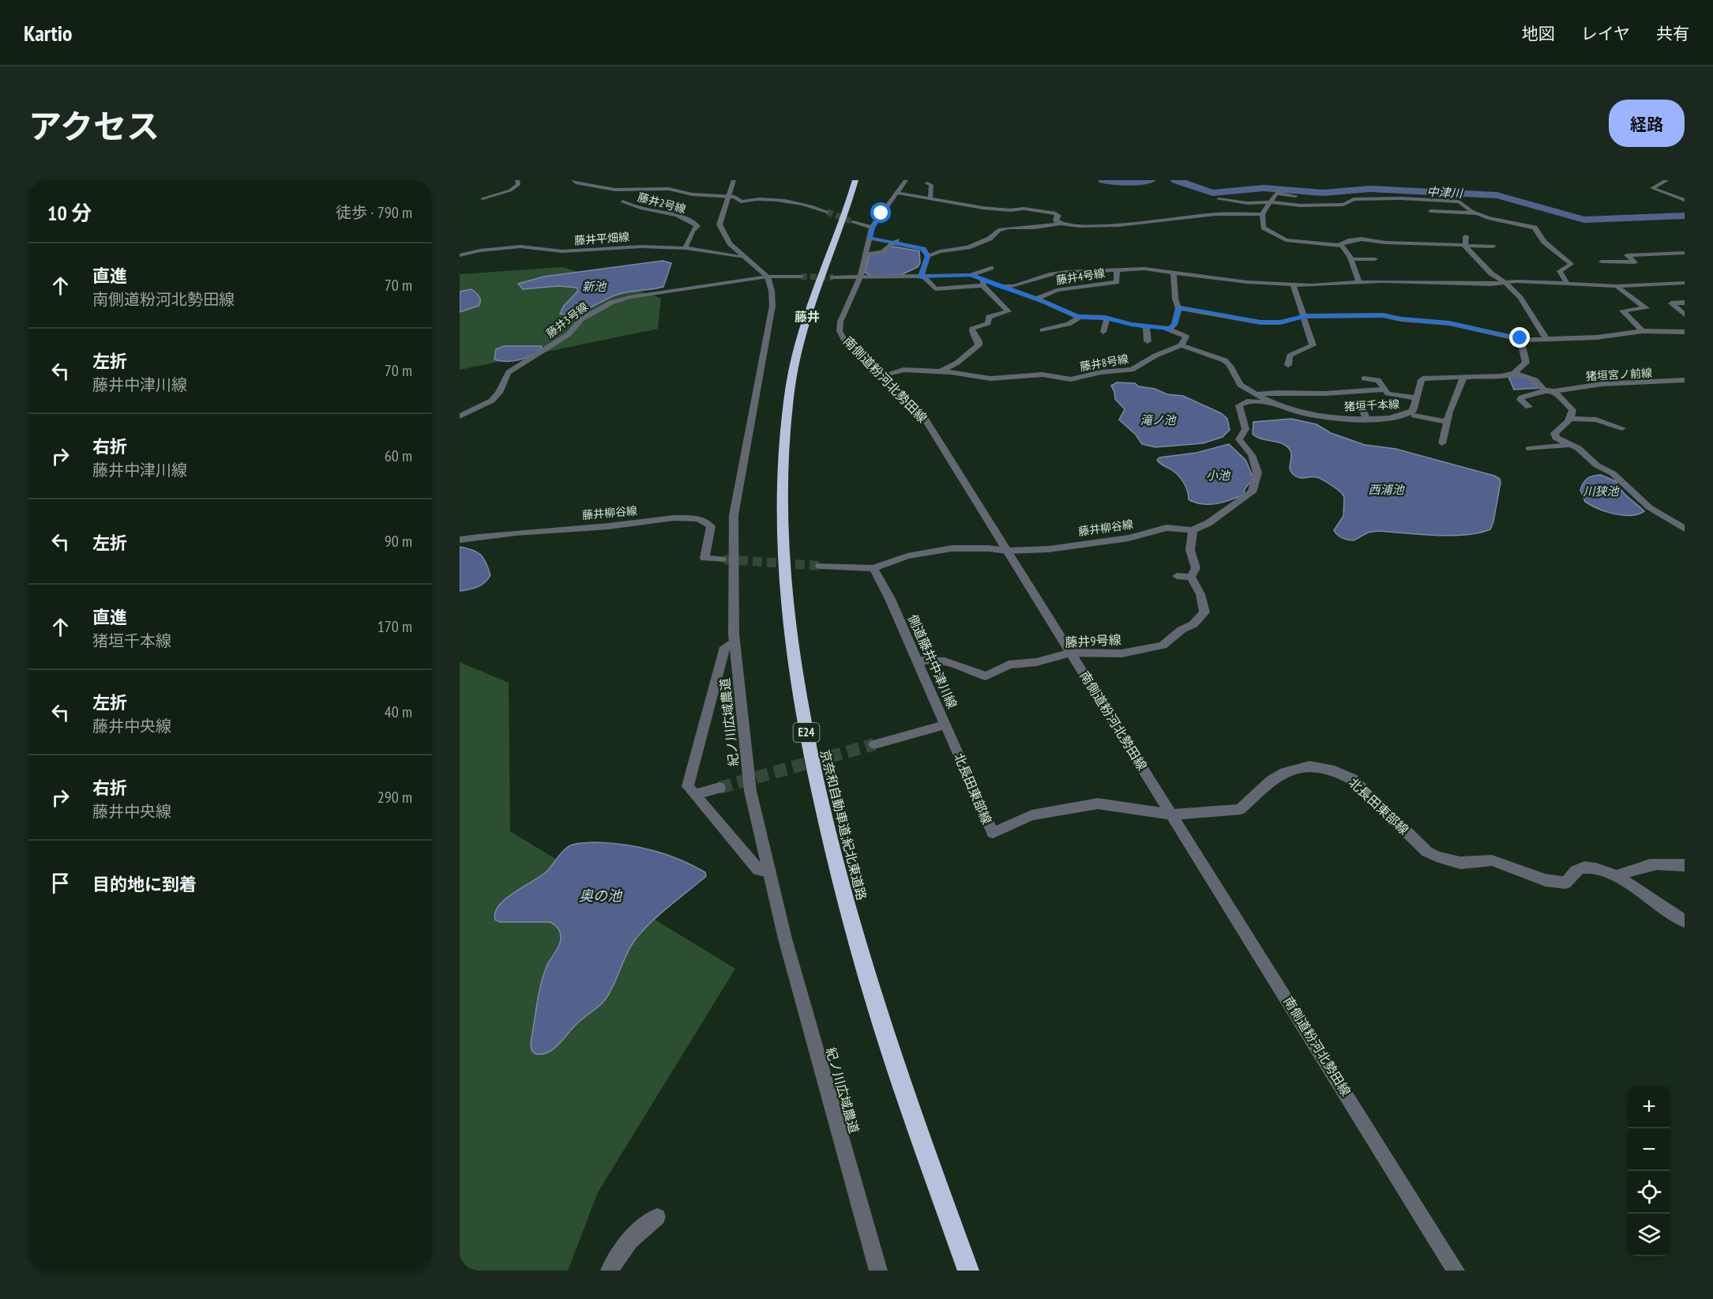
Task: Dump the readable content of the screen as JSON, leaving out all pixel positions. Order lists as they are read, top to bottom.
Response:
{
  "streets": {
    "highway": ["E24", "京奈和自動車道;紀北東道路"],
    "street": [
      "藤井2号線",
      "藤井平畑線",
      "藤井4号線",
      "藤井3号線",
      "藤井8号線",
      "猪垣宮ノ前線",
      "南側道粉河北勢田線",
      "猪垣千本線",
      "藤井柳谷線",
      "藤井9号線",
      "側道藤井中津川線",
      "紀ノ川広域農道",
      "北長田東部線"
    ]
  },
  "crossings": [
    ["藤井2号線", "藤井平畑線"],
    ["藤井3号線", "紀ノ川広域農道"],
    ["藤井8号線", "南側道粉河北勢田線"],
    ["藤井8号線", "猪垣千本線"],
    ["南側道粉河北勢田線", "藤井柳谷線"],
    ["南側道粉河北勢田線", "藤井9号線"],
    ["南側道粉河北勢田線", "北長田東部線"],
    ["藤井柳谷線", "藤井9号線"],
    ["藤井柳谷線", "側道藤井中津川線"],
    ["藤井9号線", "側道藤井中津川線"],
    ["側道藤井中津川線", "北長田東部線"]
  ],
  "districts": ["藤井"],
  "water": [
    "中津川",
    "新池",
    "滝ノ池",
    "小池",
    "西浦池",
    "川狭池",
    "奥の池"
  ],
  "page": {
    "header": "Kartio",
    "nav": ["地図", "レイヤ", "共有"],
    "title": "アクセス",
    "buttons": "経路",
    "heading": ["10 分", "徒歩 · 790 m"],
    "list": [
      ["直進", "南側道粉河北勢田線", "70 m"],
      ["左折", "藤井中津川線", "70 m"],
      ["右折", "藤井中津川線", "60 m"],
      ["左折", "90 m"],
      ["直進", "猪垣千本線", "170 m"],
      ["左折", "藤井中央線", "40 m"],
      ["右折", "藤井中央線", "290 m"],
      "目的地に到着"
    ],
    "map_buttons": ["+", "−"]
  }
}
